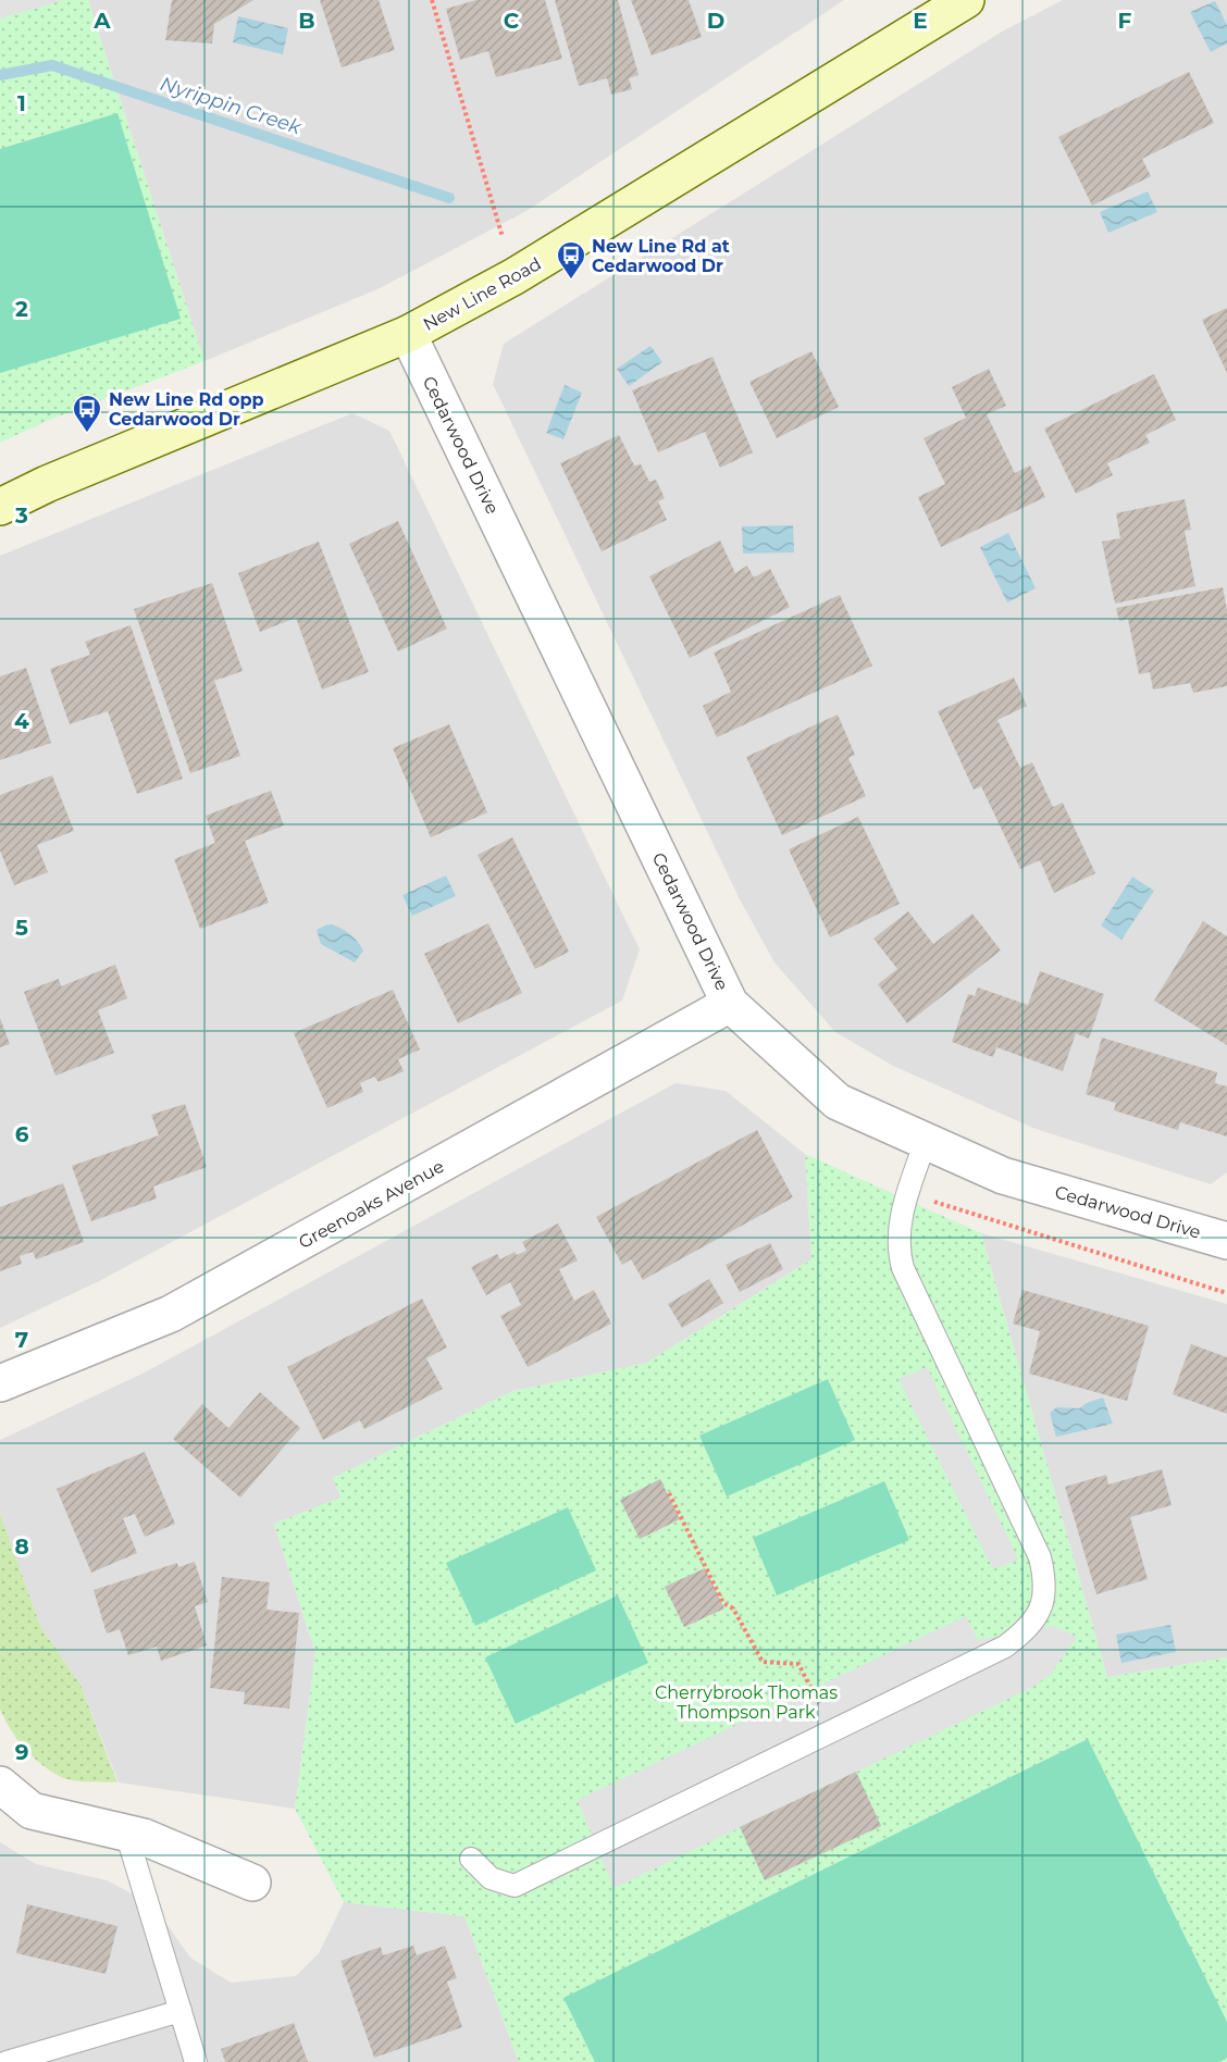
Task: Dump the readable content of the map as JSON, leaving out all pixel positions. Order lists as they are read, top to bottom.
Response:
{
  "streets": {
    "main road": ["New Line Road"],
    "street": ["Cedarwood Drive", "Greenoaks Avenue"]
  },
  "crossings": [
    ["New Line Road", "Cedarwood Drive"],
    ["Cedarwood Drive", "Greenoaks Avenue"]
  ],
  "water": ["Nyrippin Creek"],
  "parks": ["Cherrybrook Thomas Thompson Park"],
  "places": {
    "bus stop": ["New Line Rd at Cedarwood Dr", "New Line Rd opp Cedarwood Dr"]
  },
  "grid": {
    "columns": [
      "A",
      "B",
      "C",
      "D",
      "E",
      "F"
    ],
    "rows": [
      "1",
      "2",
      "3",
      "4",
      "5",
      "6",
      "7",
      "8",
      "9"
    ]
  }
}
